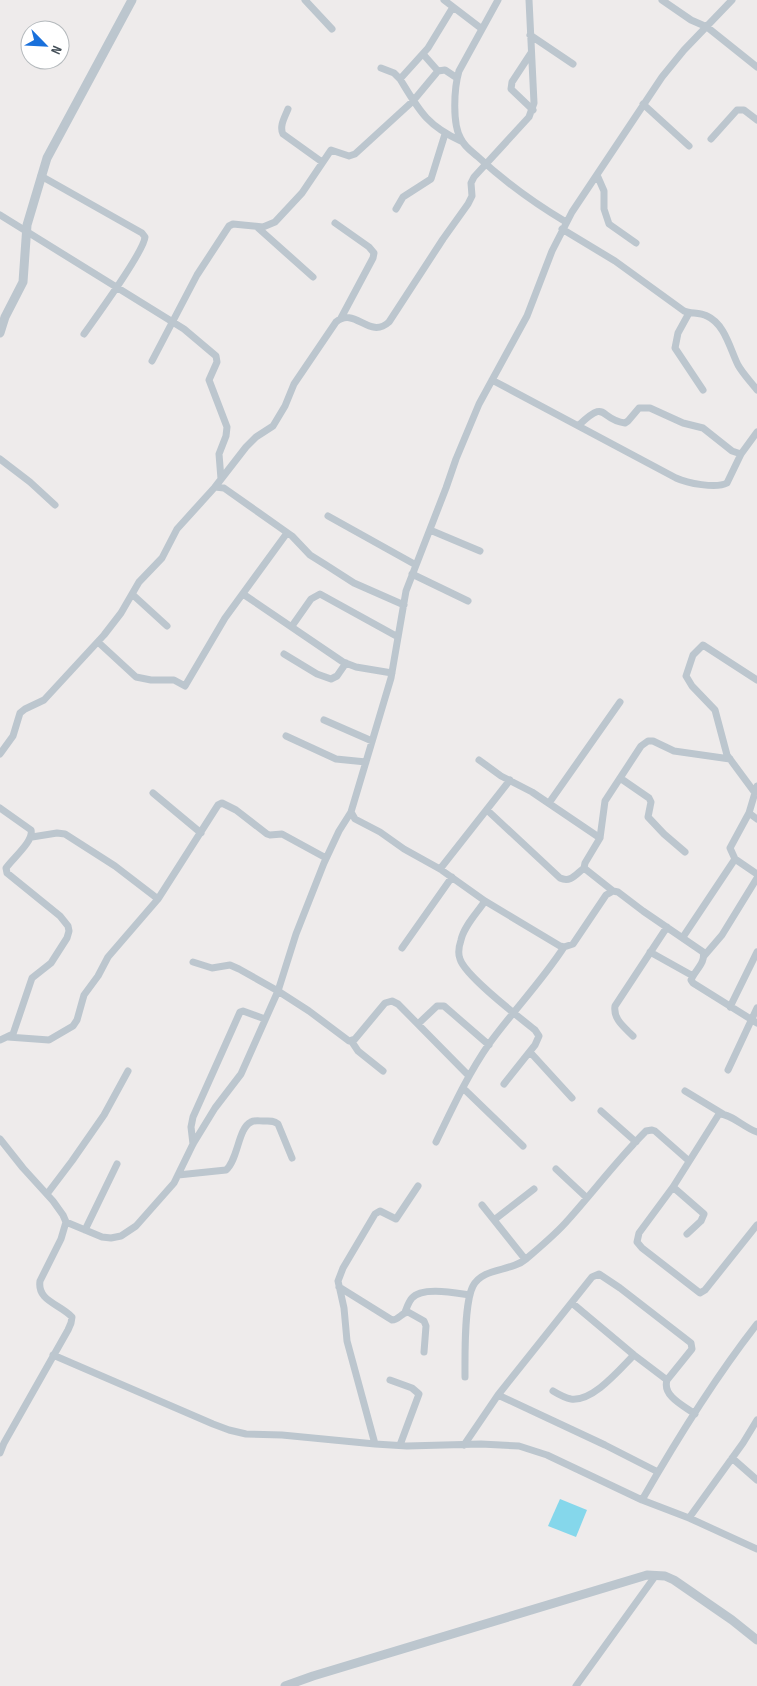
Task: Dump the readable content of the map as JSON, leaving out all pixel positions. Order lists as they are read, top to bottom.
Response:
{
  "north": "bottom right"
}
